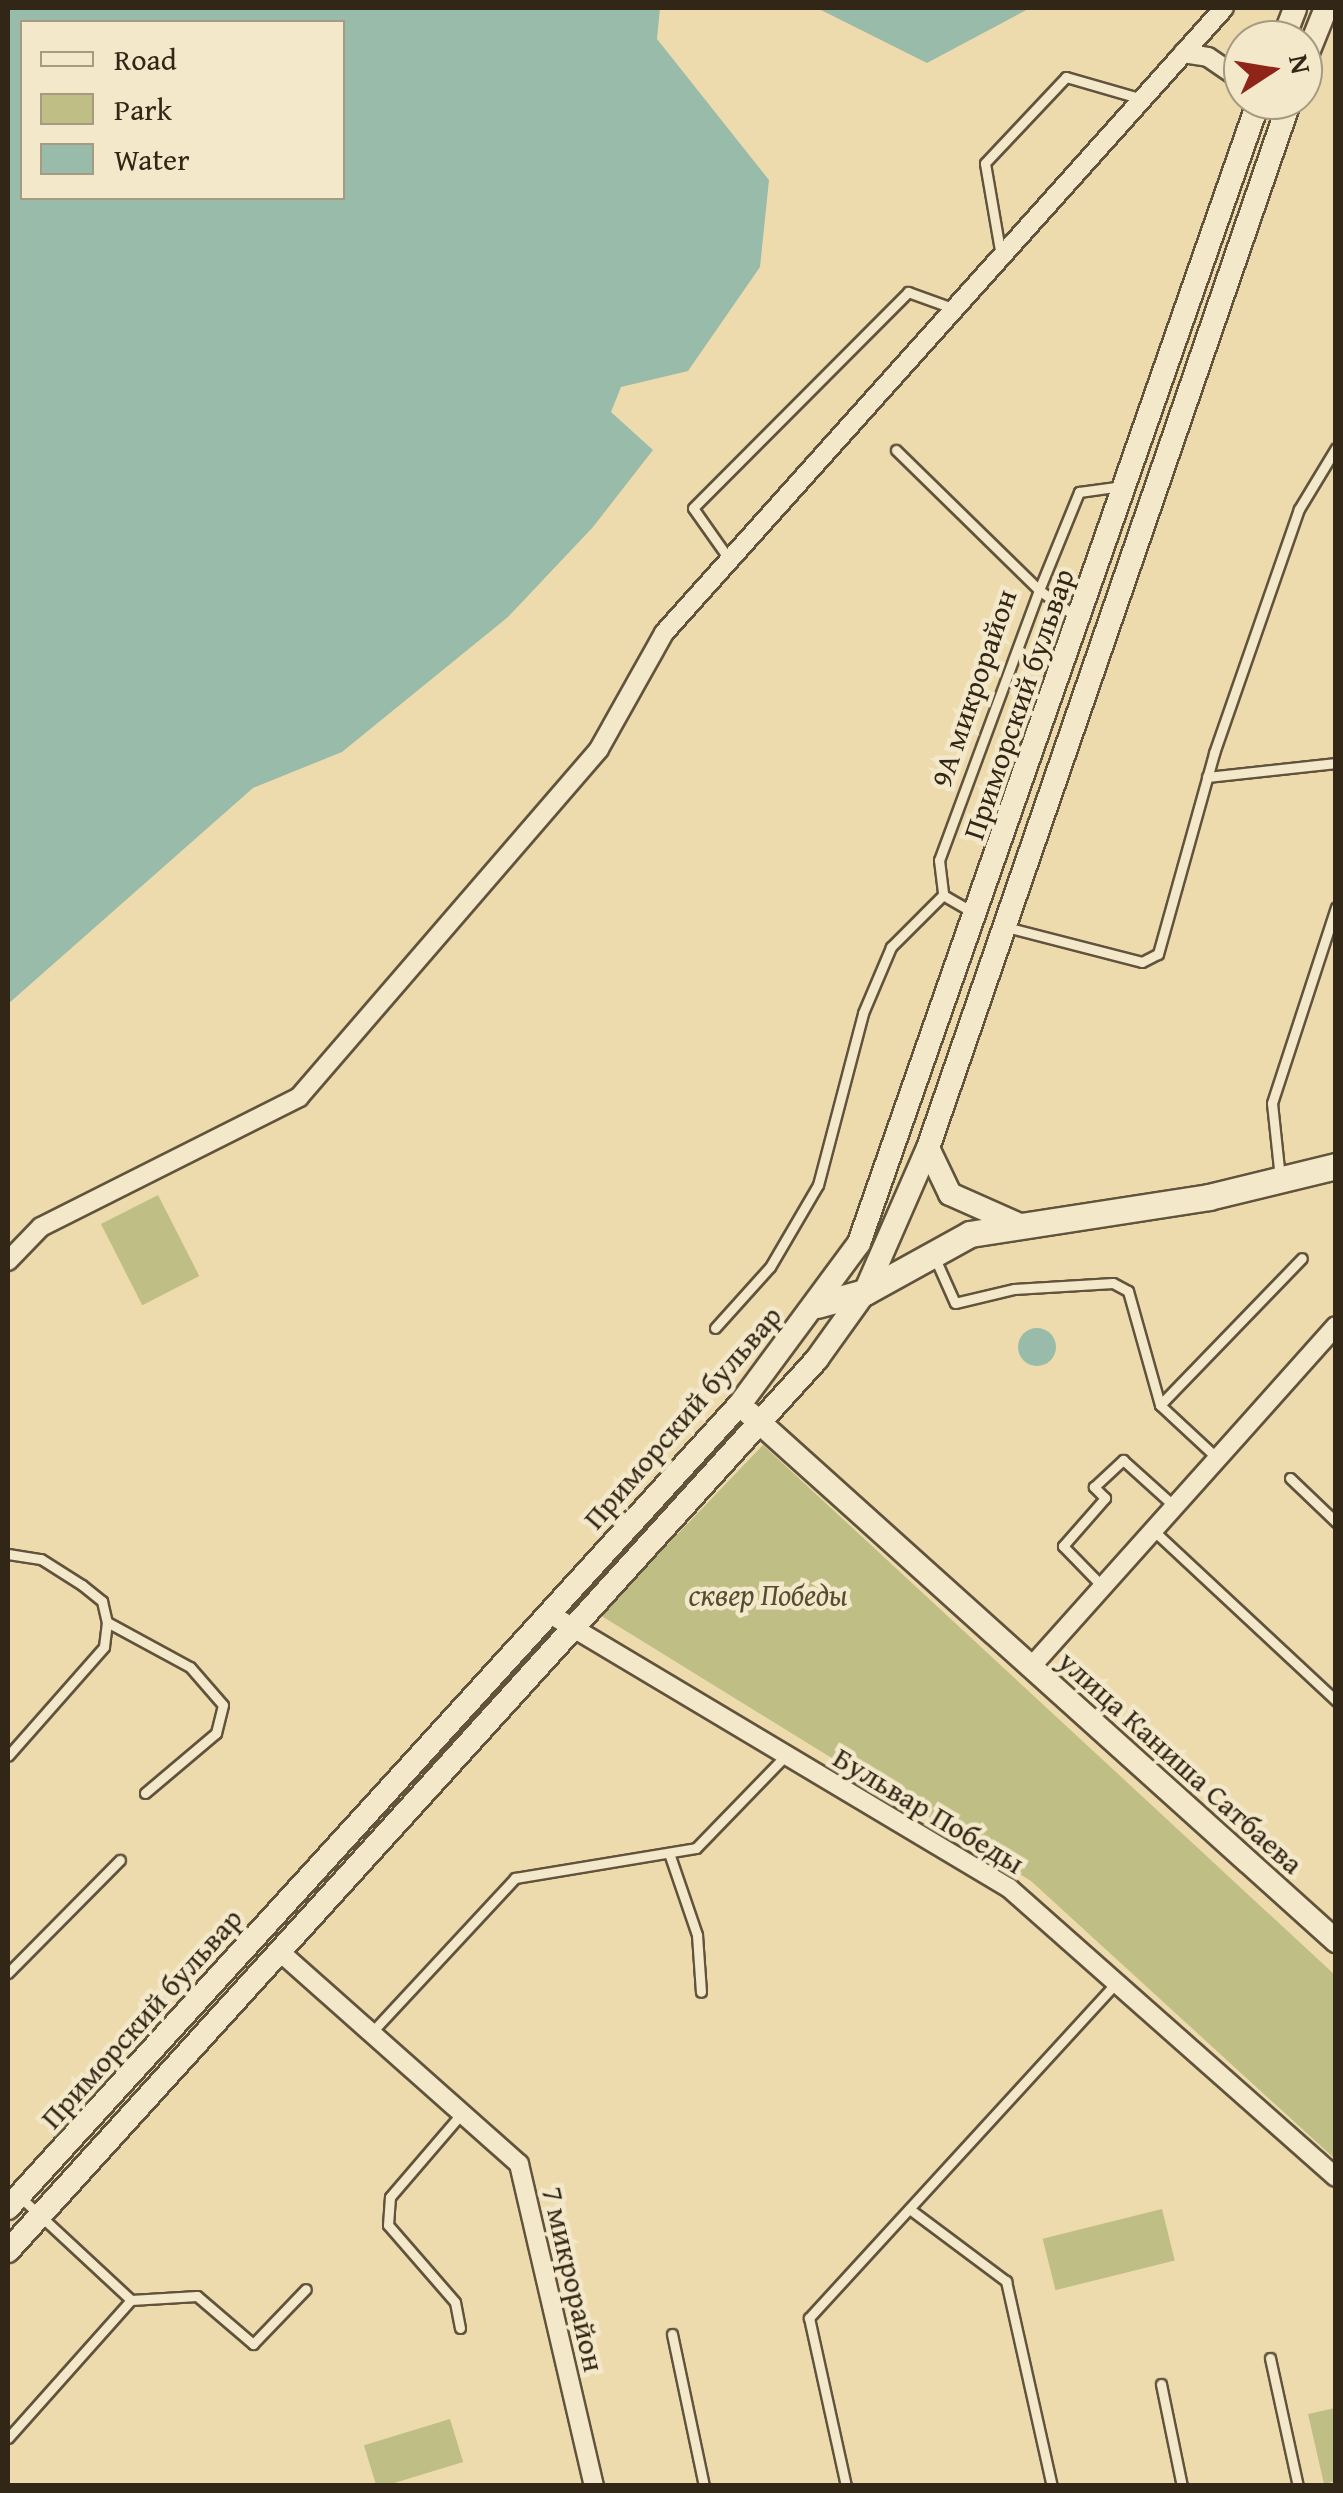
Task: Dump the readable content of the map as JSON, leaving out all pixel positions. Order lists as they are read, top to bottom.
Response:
{
  "streets": {
    "street": [
      "Приморский бульвар",
      "улица Каниша Сатбаева",
      "Бульвар Победы",
      "7 микрорайон"
    ],
    "lane": ["9А микрорайон"]
  },
  "crossings": [
    ["Приморский бульвар", "улица Каниша Сатбаева"],
    ["Приморский бульвар", "Бульвар Победы"],
    ["Приморский бульвар", "7 микрорайон"]
  ],
  "parks": ["сквер Победы"],
  "legend": ["Road", "Park", "Water"],
  "north": "right"
}
